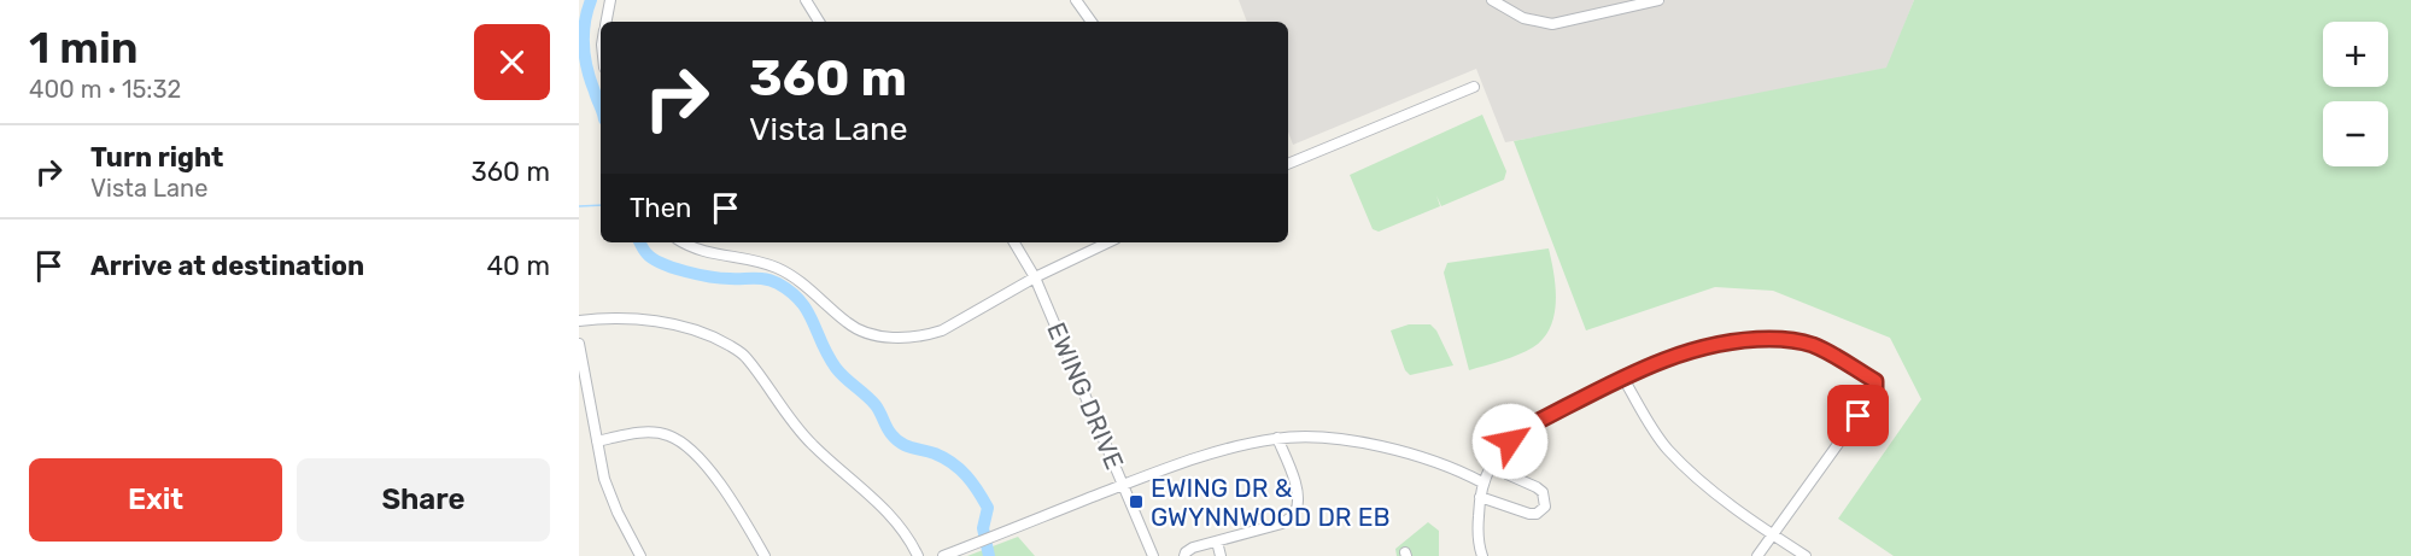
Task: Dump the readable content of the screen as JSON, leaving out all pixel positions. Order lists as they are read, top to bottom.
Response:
{
  "streets": {
    "street": ["EWING DRIVE"]
  },
  "places": {
    "transit": ["EWING DR & GWYNNWOOD DR EB"]
  },
  "page": {
    "heading": ["1 min", "400 m · 15:32"],
    "map_buttons": ["+", "−"],
    "turn": ["360 m", "Vista Lane"],
    "list": [
      {
        "name": "Turn right",
        "note": "Vista Lane",
        "value": "360 m"
      },
      {
        "name": "Arrive at destination",
        "value": "40 m"
      }
    ],
    "then": "Then",
    "buttons": ["Exit", "Share"]
  }
}
